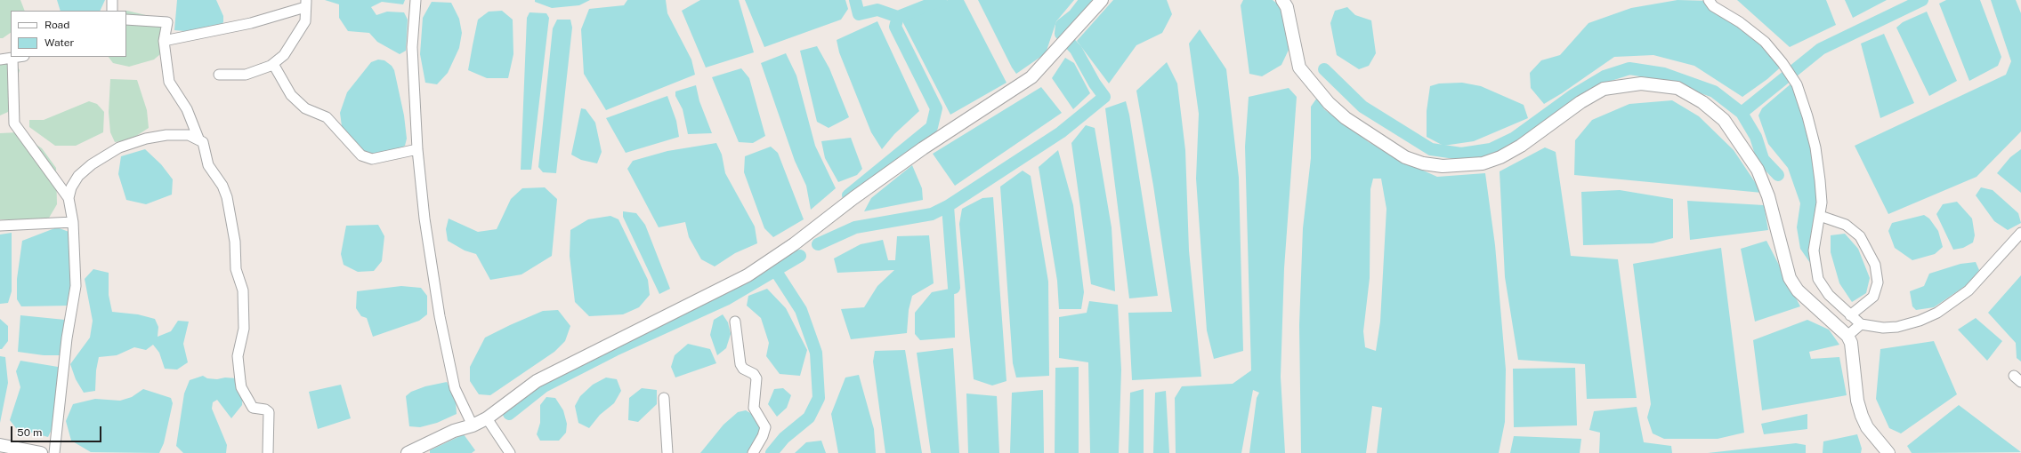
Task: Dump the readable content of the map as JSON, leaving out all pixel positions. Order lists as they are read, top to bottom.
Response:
{
  "legend": ["Road", "Water"],
  "scale_bar": "50 m"
}
